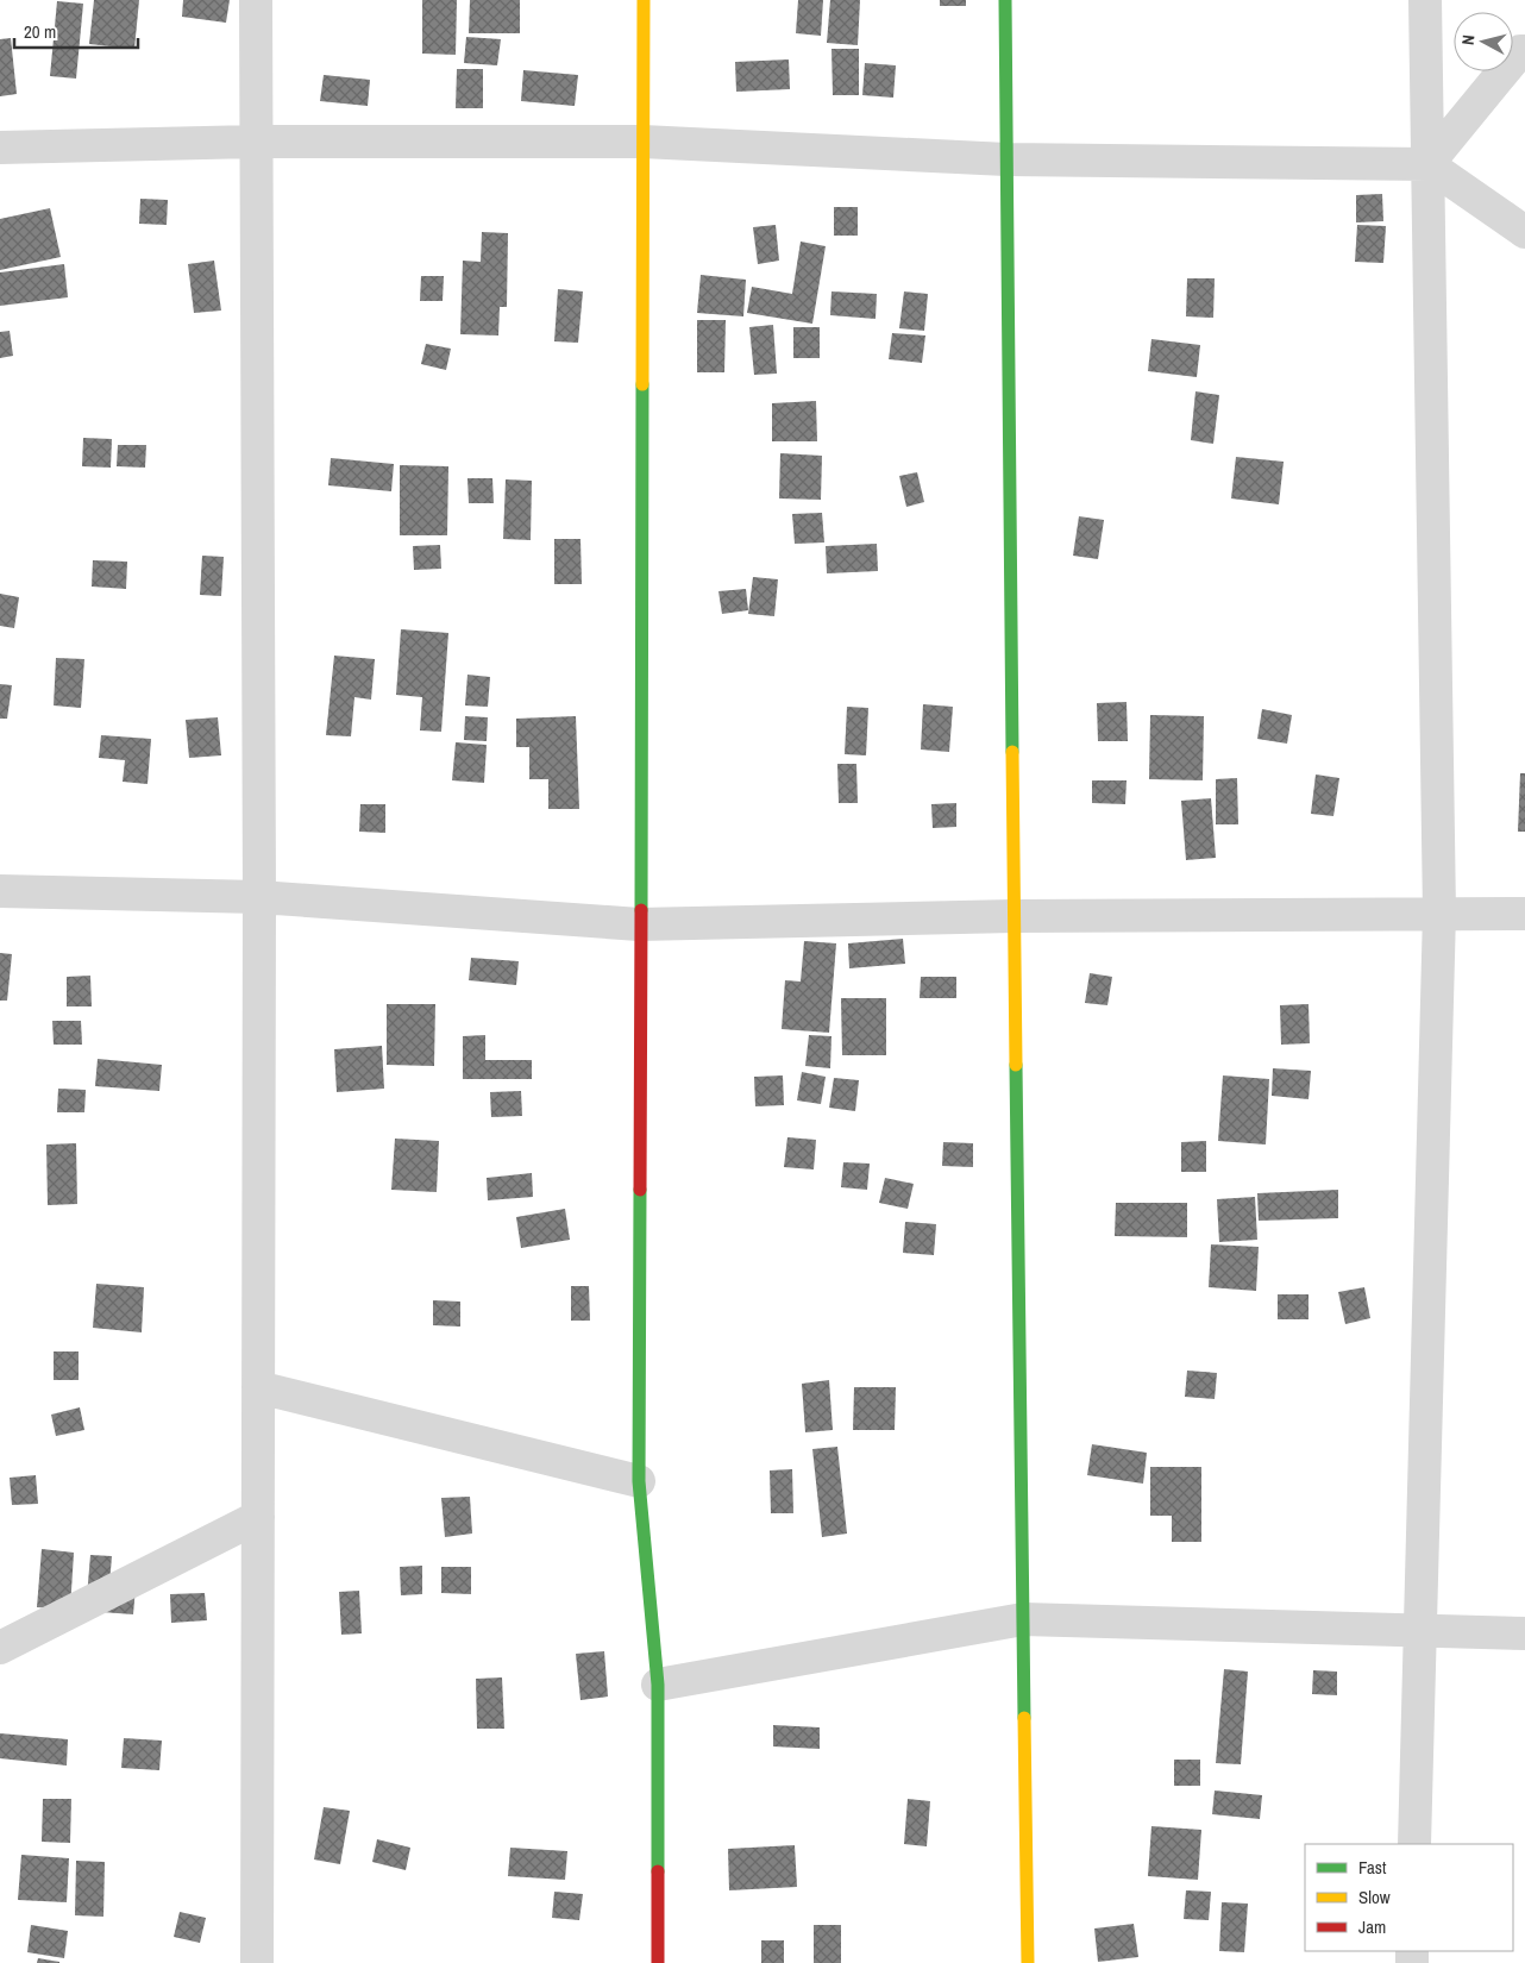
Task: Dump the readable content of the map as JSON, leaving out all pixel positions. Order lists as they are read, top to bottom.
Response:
{
  "legend": ["Fast", "Slow", "Jam"],
  "scale_bar": "20 m",
  "north": "left"
}
